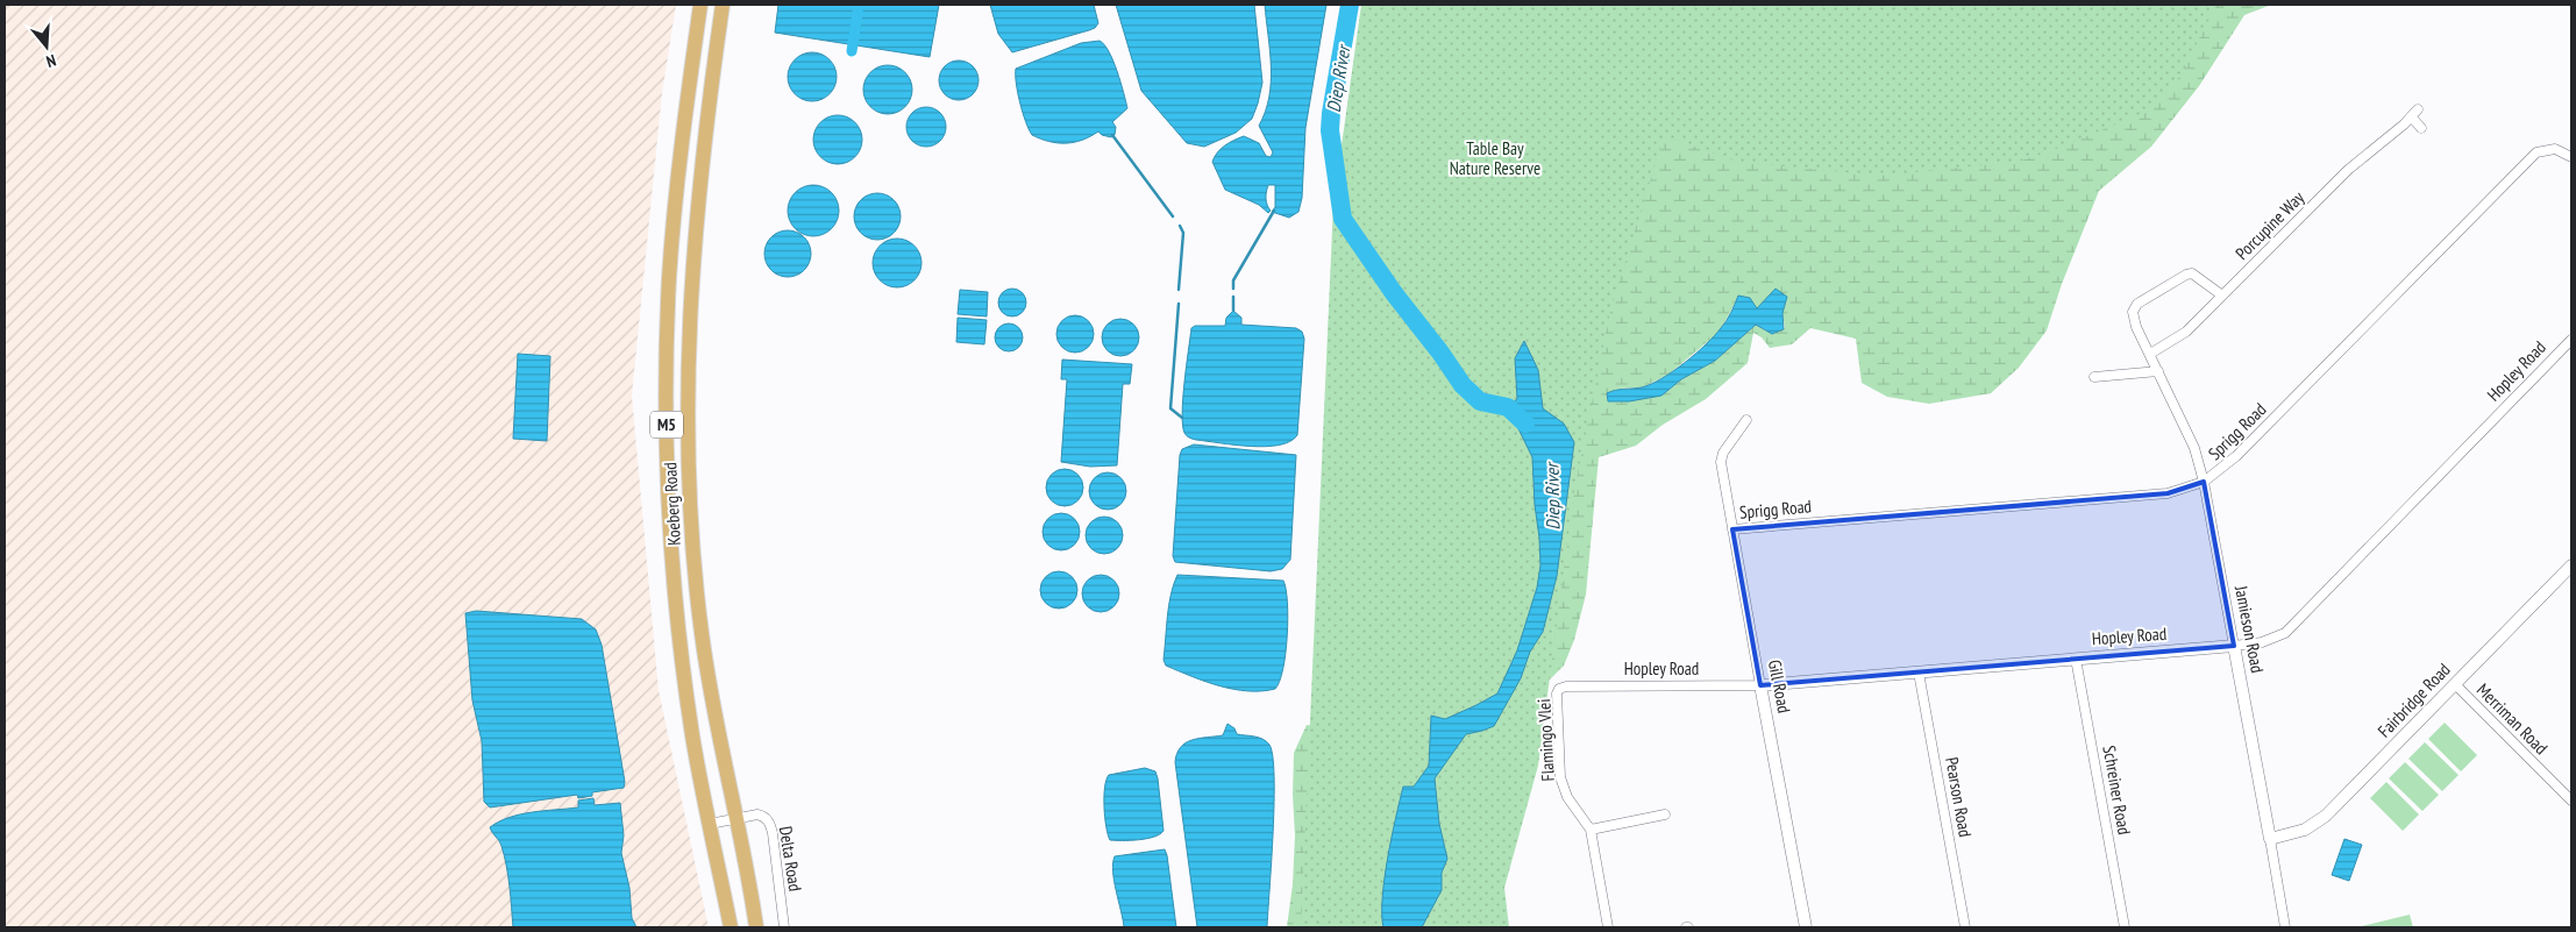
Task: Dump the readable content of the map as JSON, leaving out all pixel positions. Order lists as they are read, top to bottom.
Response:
{
  "streets": {
    "main road": ["M5", "Koeberg Road"],
    "street": [
      "Porcupine Way",
      "Hopley Road",
      "Sprigg Road",
      "Jamieson Road",
      "Gill Road",
      "Fairbridge Road",
      "Merriman Road",
      "Flamingo Vlei",
      "Schreiner Road",
      "Pearson Road",
      "Delta Road"
    ]
  },
  "crossings": [
    ["Porcupine Way", "Jamieson Road"],
    ["Hopley Road", "Jamieson Road"],
    ["Hopley Road", "Gill Road"],
    ["Hopley Road", "Flamingo Vlei"],
    ["Hopley Road", "Schreiner Road"],
    ["Hopley Road", "Pearson Road"],
    ["Sprigg Road", "Jamieson Road"],
    ["Sprigg Road", "Gill Road"],
    ["Koeberg Road", "Delta Road"],
    ["Jamieson Road", "Fairbridge Road"],
    ["Fairbridge Road", "Merriman Road"]
  ],
  "water": ["Diep River"],
  "parks": ["Table Bay Nature Reserve"],
  "north": "bottom"
}
